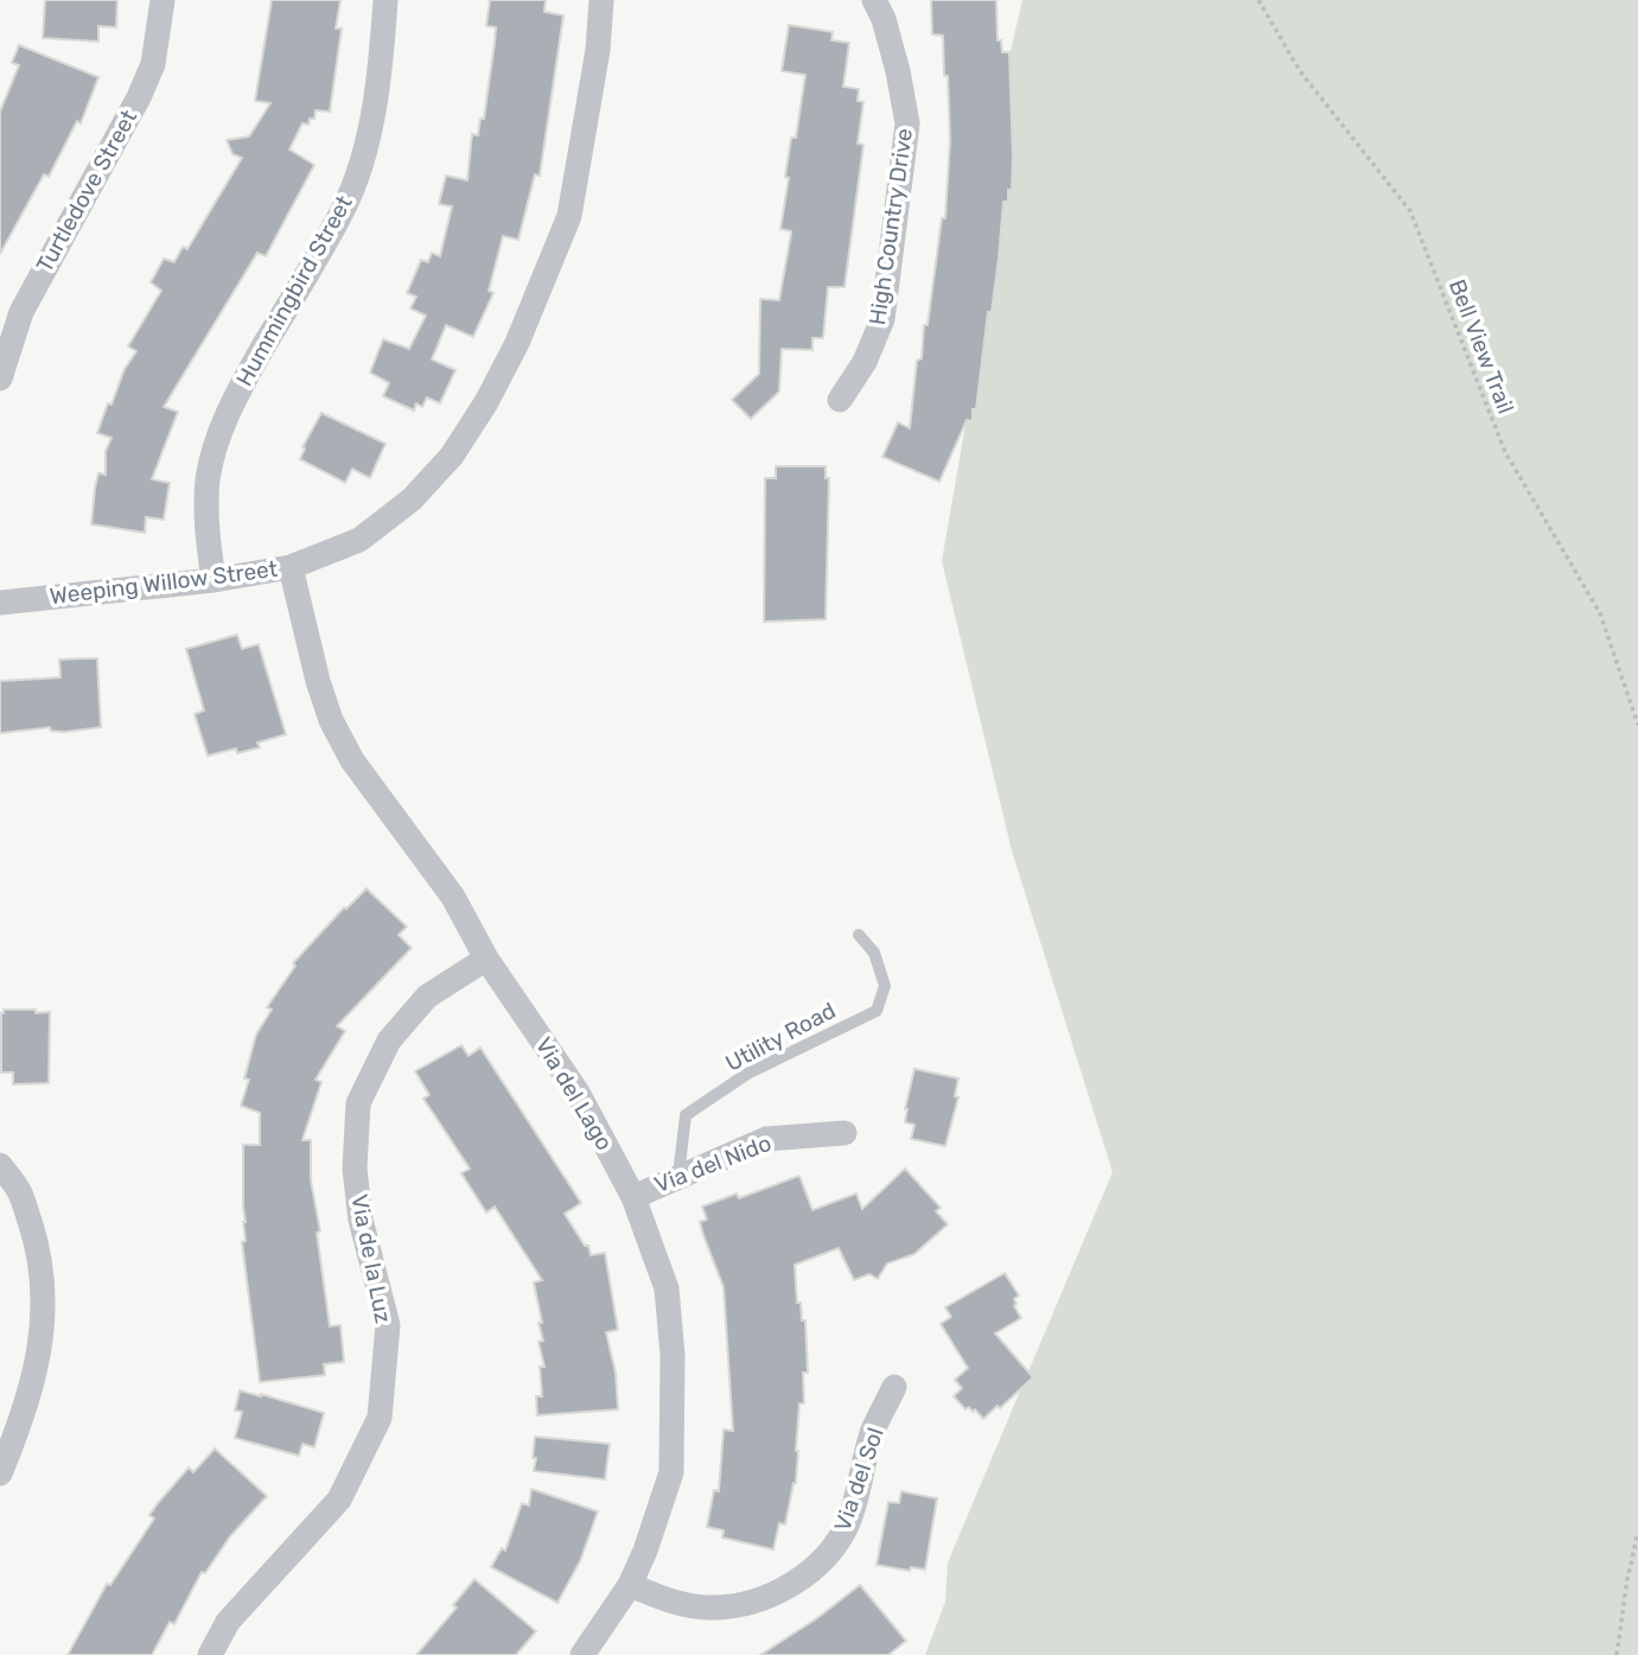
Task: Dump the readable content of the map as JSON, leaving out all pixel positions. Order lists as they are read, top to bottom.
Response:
{
  "streets": {
    "street": [
      "Turtledove Street",
      "High Country Drive",
      "Hummingbird Street",
      "Weeping Willow Street",
      "Via del Lago",
      "Via del Nido",
      "Via de la Luz",
      "Via del Sol"
    ],
    "lane": ["Utility Road"],
    "path": ["Bell View Trail"]
  },
  "crossings": [
    ["Hummingbird Street", "Weeping Willow Street"],
    ["Weeping Willow Street", "Via del Lago"],
    ["Utility Road", "Via del Nido"],
    ["Via del Lago", "Via del Nido"],
    ["Via del Lago", "Via de la Luz"],
    ["Via del Lago", "Via del Sol"]
  ]
}
